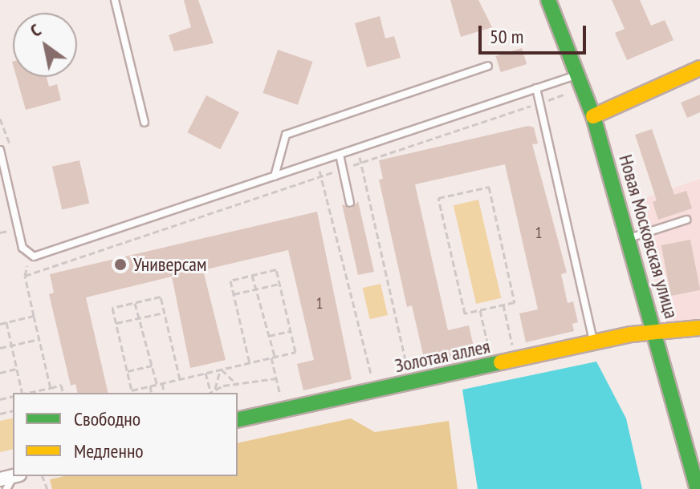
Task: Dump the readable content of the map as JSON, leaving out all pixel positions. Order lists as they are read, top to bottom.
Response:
{
  "streets": {
    "street": ["Новая Московская улица", "Золотая аллея"]
  },
  "crossings": [
    ["Новая Московская улица", "Золотая аллея"]
  ],
  "places": ["Универсам"],
  "house_numbers": ["1", "1"],
  "legend": ["Свободно", "Медленно"],
  "scale_bar": "50 m",
  "north": "top left"
}
